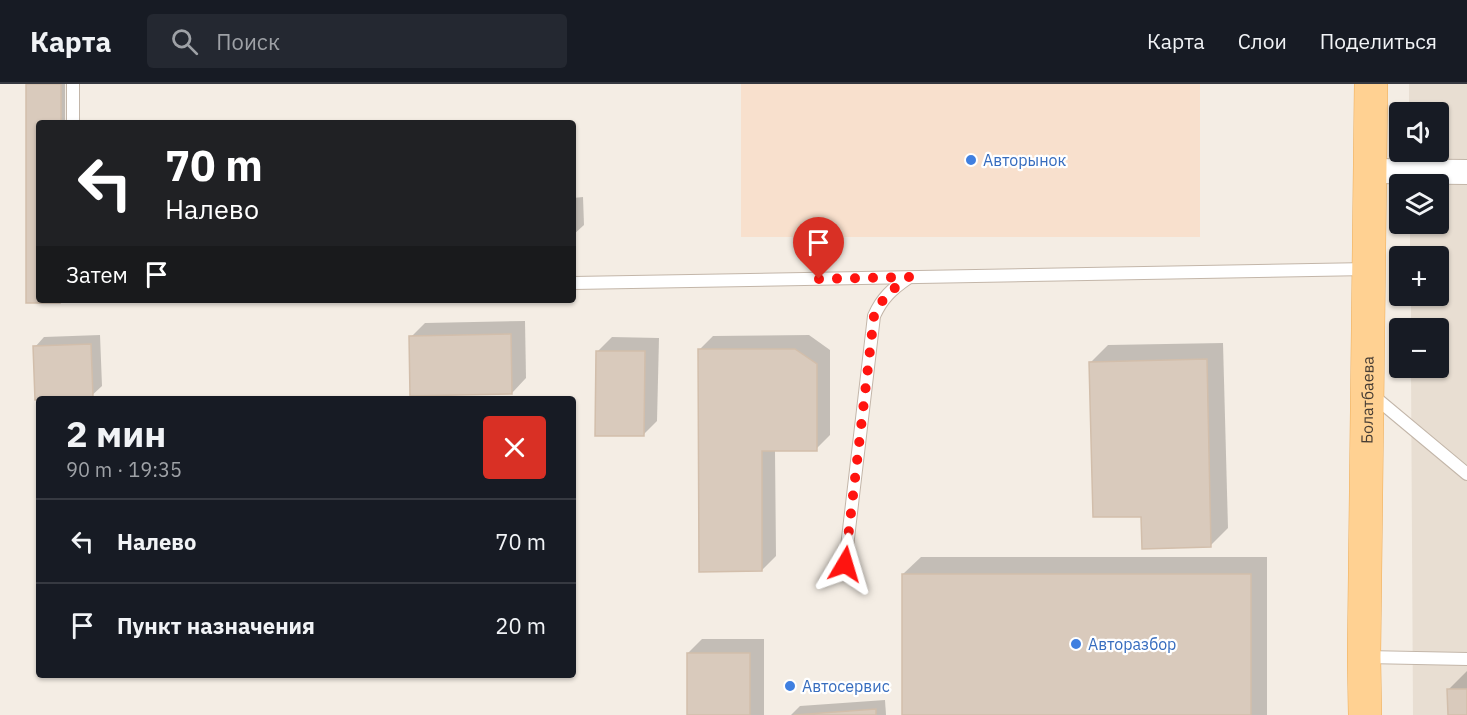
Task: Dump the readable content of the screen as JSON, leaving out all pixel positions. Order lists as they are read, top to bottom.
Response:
{
  "streets": {
    "main road": ["Болатбаева"]
  },
  "places": ["Авторынок", "Авторазбор", "Автосервис"],
  "page": {
    "header": "Карта",
    "search": "Поиск",
    "nav": ["Карта", "Слои", "Поделиться"],
    "map_buttons": ["+", "−"],
    "turn": ["70 m", "Налево"],
    "then": "Затем",
    "heading": ["2 мин", "90 m · 19:35"],
    "list": [
      {
        "name": "Налево",
        "value": "70 m"
      },
      {
        "name": "Пункт назначения",
        "value": "20 m"
      }
    ]
  }
}
